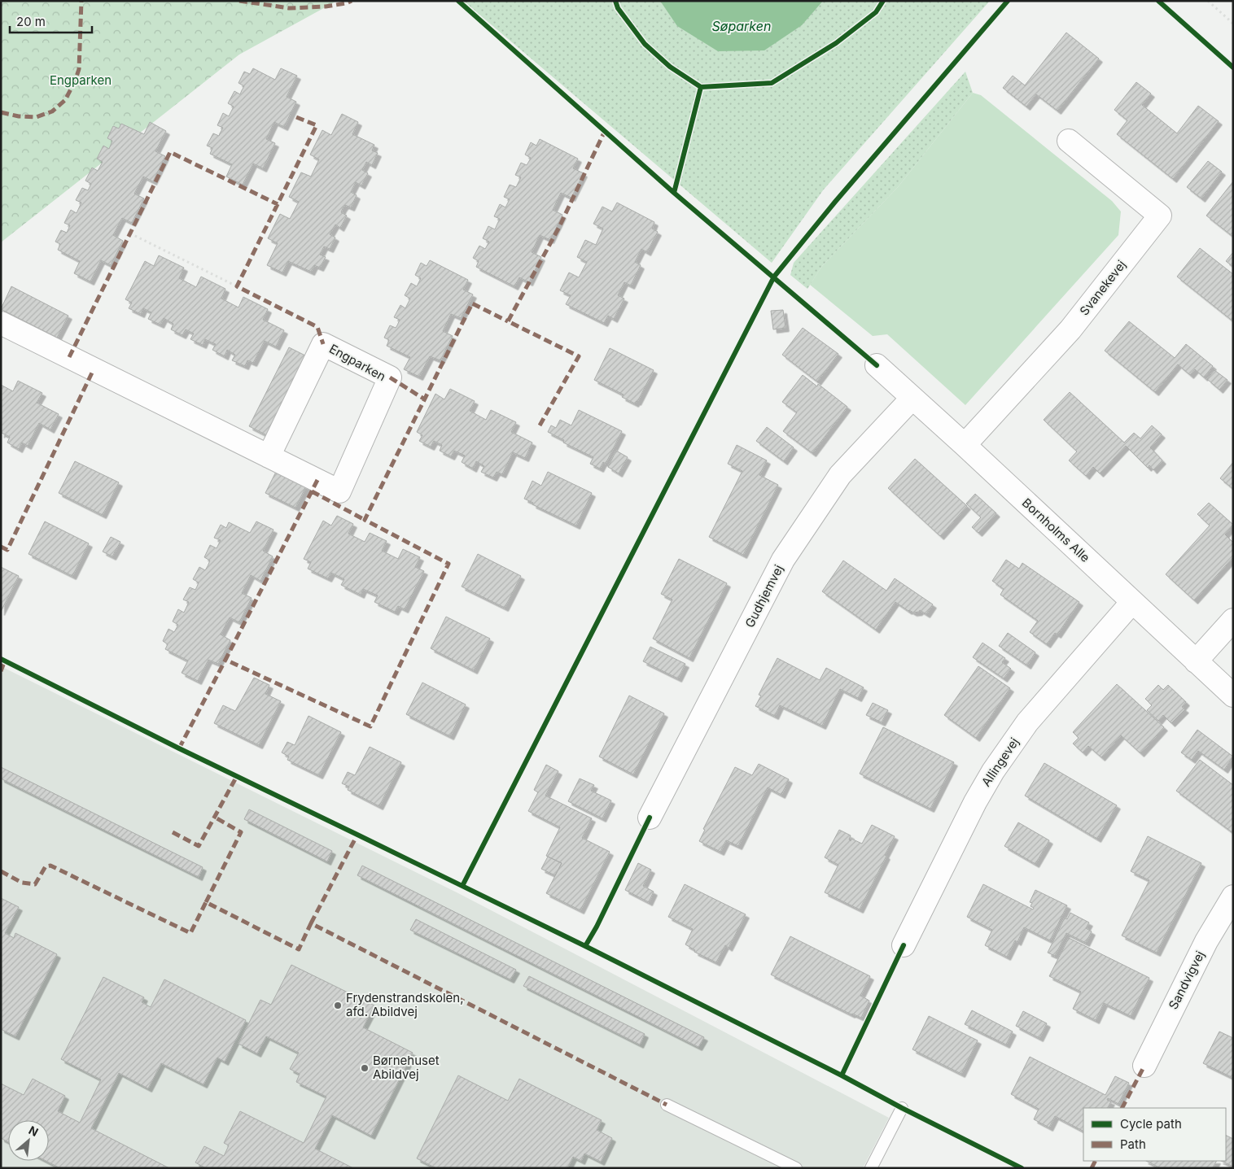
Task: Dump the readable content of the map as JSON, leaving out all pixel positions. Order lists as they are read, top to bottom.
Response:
{
  "streets": {
    "street": [
      "Svanekevej",
      "Engparken",
      "Bornholms Alle",
      "Gudhjemvej",
      "Allingevej",
      "Sandvigvej"
    ]
  },
  "crossings": [
    ["Svanekevej", "Bornholms Alle"],
    ["Bornholms Alle", "Gudhjemvej"],
    ["Bornholms Alle", "Allingevej"]
  ],
  "water": ["Søparken"],
  "parks": ["Engparken"],
  "places": ["Frydenstrandskolen, afd. Abildvej", "Børnehuset Abildvej"],
  "legend": ["Cycle path", "Path"],
  "scale_bar": "20 m",
  "north": "top right"
}
